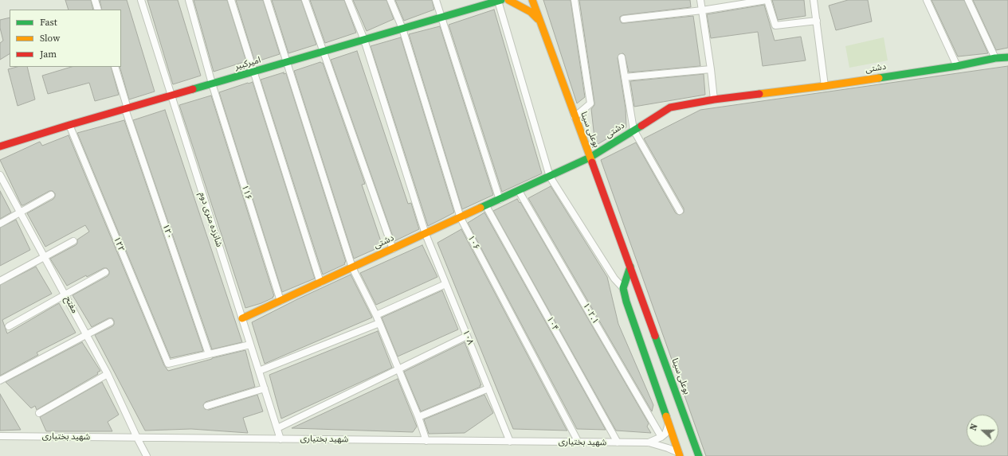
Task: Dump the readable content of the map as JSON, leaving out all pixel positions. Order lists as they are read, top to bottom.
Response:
{
  "streets": {
    "main road": ["امیرکبیر", "دشتی", "بوعلی سینا"],
    "street": [
      "۱۱۶",
      "شانزده متری دوم",
      "۱۲۰",
      "۱۰۶",
      "۱۲۲",
      "مفتح",
      "۱۰۲.۱",
      "۱۰۴",
      "۱۰۸",
      "شهید بختیاری"
    ]
  },
  "crossings": [
    ["امیرکبیر", "۱۱۶"],
    ["امیرکبیر", "شانزده متری دوم"],
    ["امیرکبیر", "۱۲۰"],
    ["امیرکبیر", "۱۰۶"],
    ["امیرکبیر", "۱۲۲"],
    ["امیرکبیر", "۱۰۸"],
    ["دشتی", "بوعلی سینا"],
    ["دشتی", "۱۱۶"],
    ["دشتی", "شانزده متری دوم"],
    ["دشتی", "۱۰۶"],
    ["دشتی", "۱۰۲.۱"],
    ["دشتی", "۱۰۴"],
    ["دشتی", "۱۰۸"],
    ["شانزده متری دوم", "شهید بختیاری"],
    ["۱۲۰", "۱۲۲"],
    ["۱۰۶", "شهید بختیاری"],
    ["مفتح", "شهید بختیاری"],
    ["۱۰۴", "شهید بختیاری"],
    ["۱۰۸", "شهید بختیاری"]
  ],
  "legend": ["Fast", "Slow", "Jam"],
  "north": "left"
}
